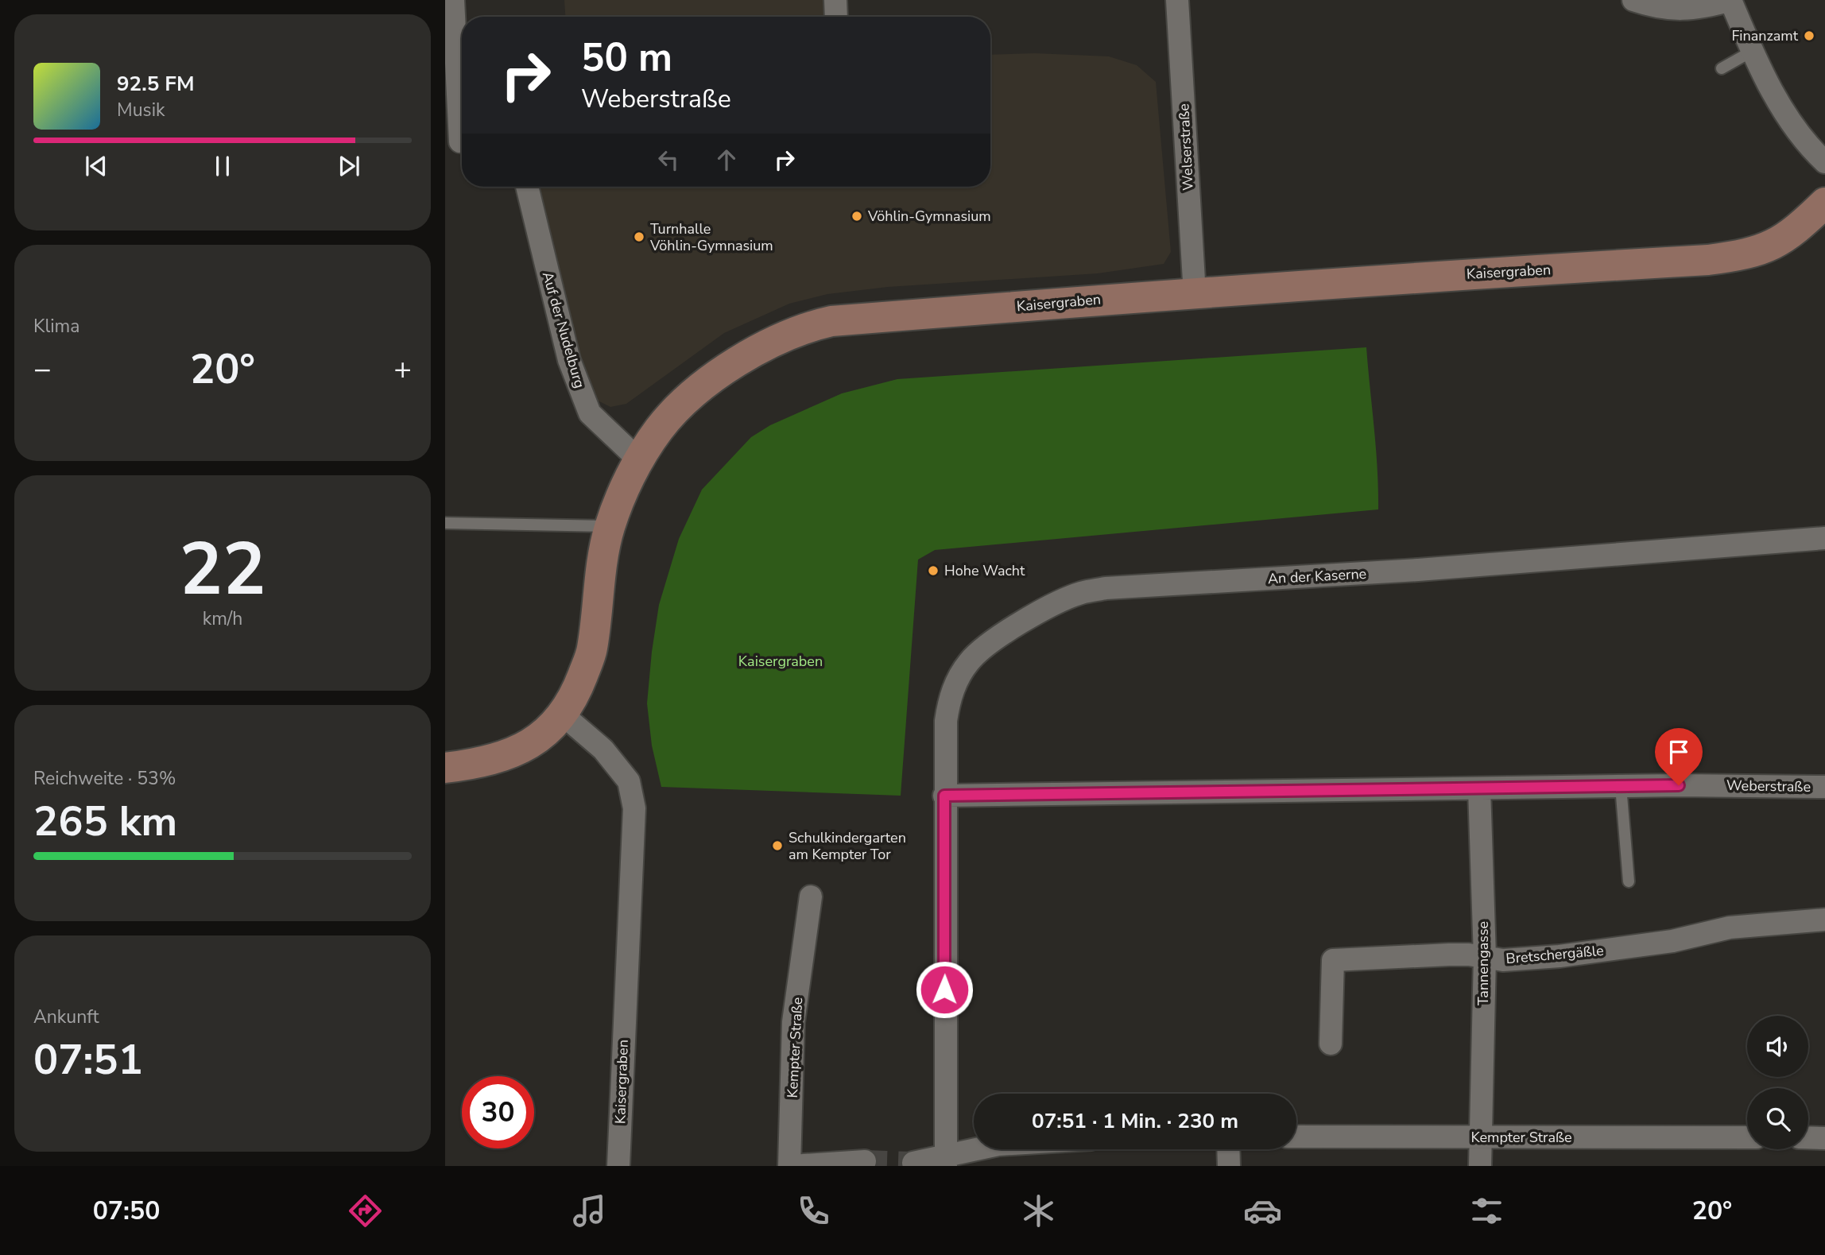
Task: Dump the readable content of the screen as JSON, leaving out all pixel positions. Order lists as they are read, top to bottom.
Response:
{
  "streets": {
    "street": [
      "Welserstraße",
      "Kaisergraben",
      "Auf der Nudelburg",
      "An der Kaserne",
      "Weberstraße",
      "Bretschergäßle",
      "Tannengasse",
      "Kempter Straße"
    ]
  },
  "crossings": [
    ["Welserstraße", "Kaisergraben"],
    ["Kaisergraben", "Auf der Nudelburg"],
    ["An der Kaserne", "Weberstraße"],
    ["Weberstraße", "Tannengasse"],
    ["Bretschergäßle", "Tannengasse"],
    ["Tannengasse", "Kempter Straße"]
  ],
  "parks": ["Kaisergraben"],
  "places": [
    "Finanzamt",
    "Vöhlin-Gymnasium",
    "Turnhalle Vöhlin-Gymnasium",
    "Hohe Wacht",
    "Schulkindergarten am Kempter Tor"
  ],
  "page": {
    "turn": ["50 m", "Weberstraße"],
    "song": ["92.5 FM", "Musik"],
    "tile": [
      "Klima",
      ["22", "km/h"],
      ["Reichweite · 53%", "265 km"],
      ["Ankunft", "07:51"]
    ],
    "heat": ["−", "20°", "+"],
    "limit": "30",
    "trip": "07:51 · 1 Min. · 230 m",
    "tabs": ["07:50", "20°"]
  }
}
